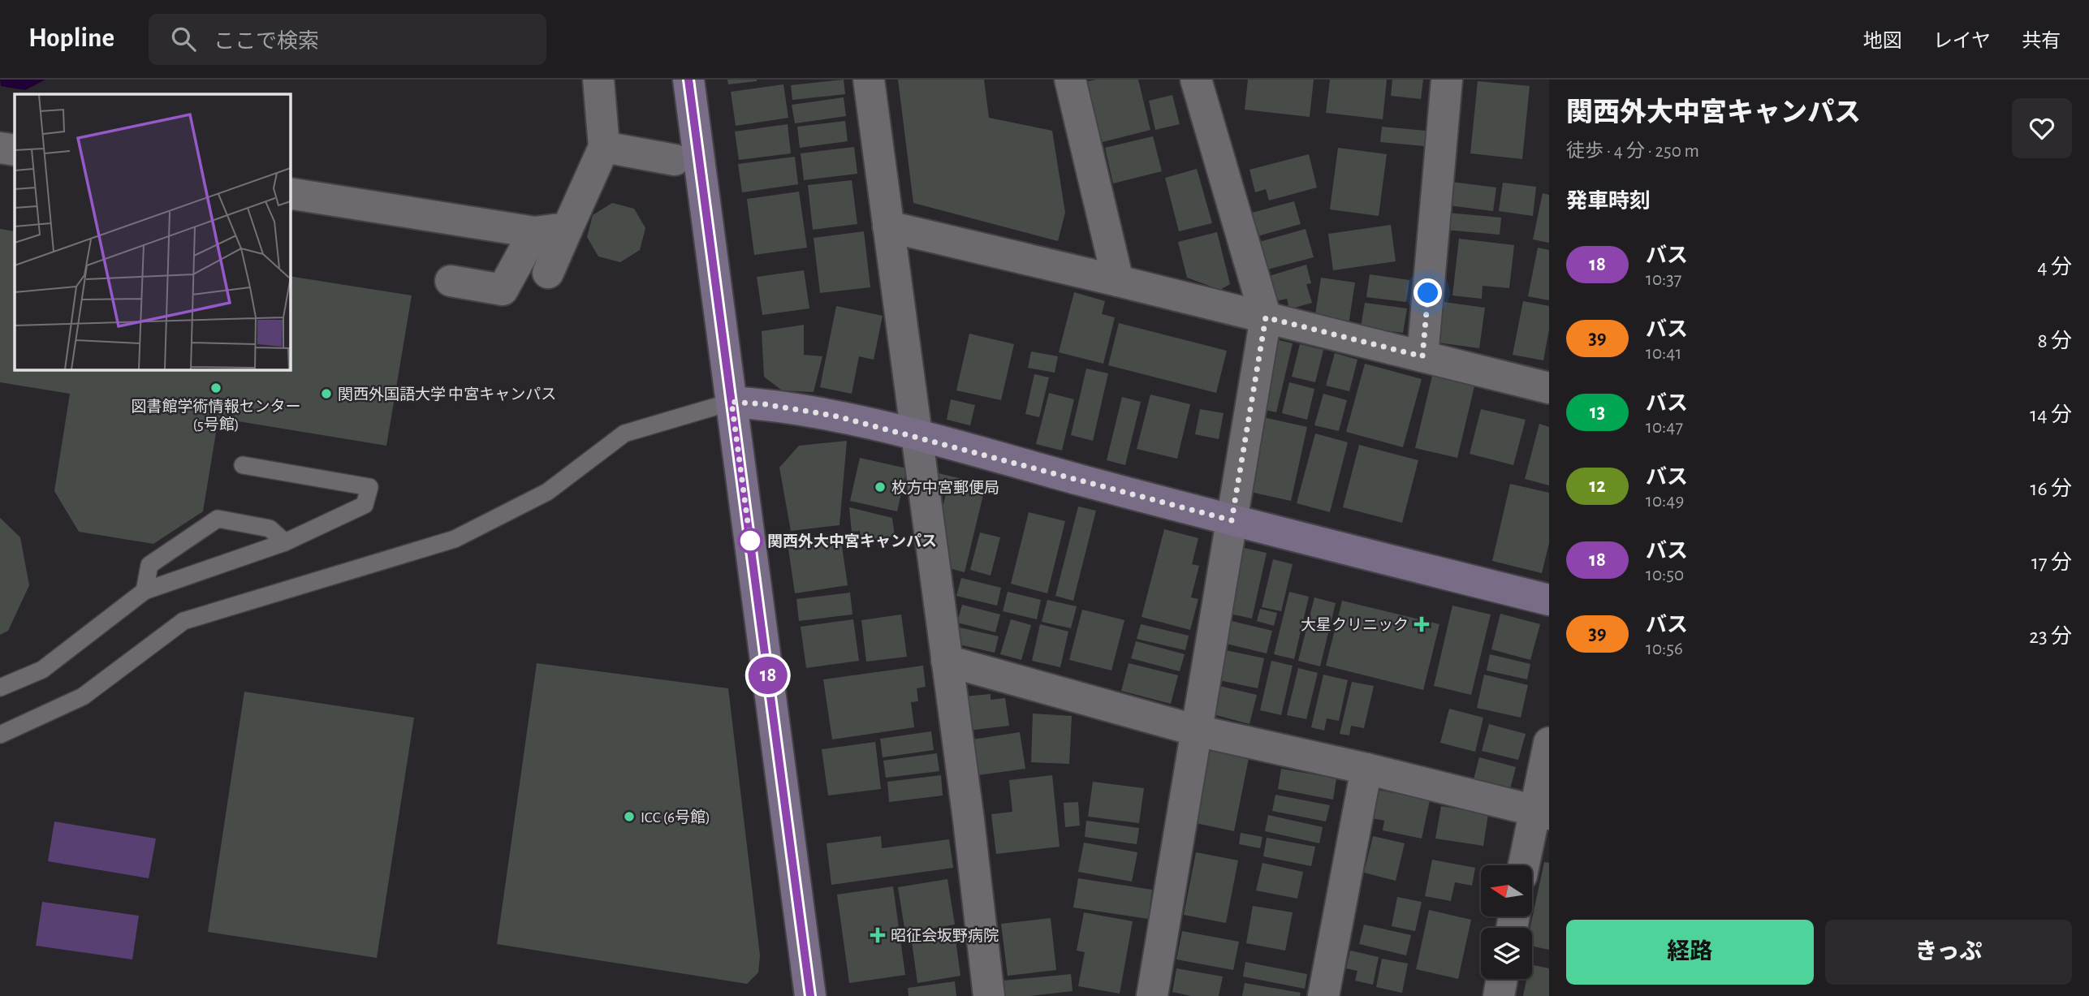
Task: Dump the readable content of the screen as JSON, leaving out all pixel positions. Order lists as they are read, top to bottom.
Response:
{
  "places": {
    "other": [
      "図書館学術情報センター (5号館)",
      "関西外国語大学 中宮キャンパス",
      "枚方中宮郵便局",
      "関西外大中宮キャンパス",
      "ICC (6号館)"
    ],
    "health": ["大星クリニック", "昭征会坂野病院"]
  },
  "lines": ["bus line 18"],
  "north": "left",
  "page": {
    "header": "Hopline",
    "search": "ここで検索",
    "nav": ["地図", "レイヤ", "共有"],
    "on_map": "18",
    "heading": [
      ["関西外大中宮キャンパス", "徒歩 · 4 分 · 250 m"],
      "発車時刻"
    ],
    "list": [
      {
        "mark": "18",
        "name": "バス",
        "note": "10:37",
        "value": "4 分"
      },
      {
        "mark": "39",
        "name": "バス",
        "note": "10:41",
        "value": "8 分"
      },
      {
        "mark": "13",
        "name": "バス",
        "note": "10:47",
        "value": "14 分"
      },
      {
        "mark": "12",
        "name": "バス",
        "note": "10:49",
        "value": "16 分"
      },
      {
        "mark": "18",
        "name": "バス",
        "note": "10:50",
        "value": "17 分"
      },
      {
        "mark": "39",
        "name": "バス",
        "note": "10:56",
        "value": "23 分"
      }
    ],
    "buttons": ["経路", "きっぷ"]
  }
}
